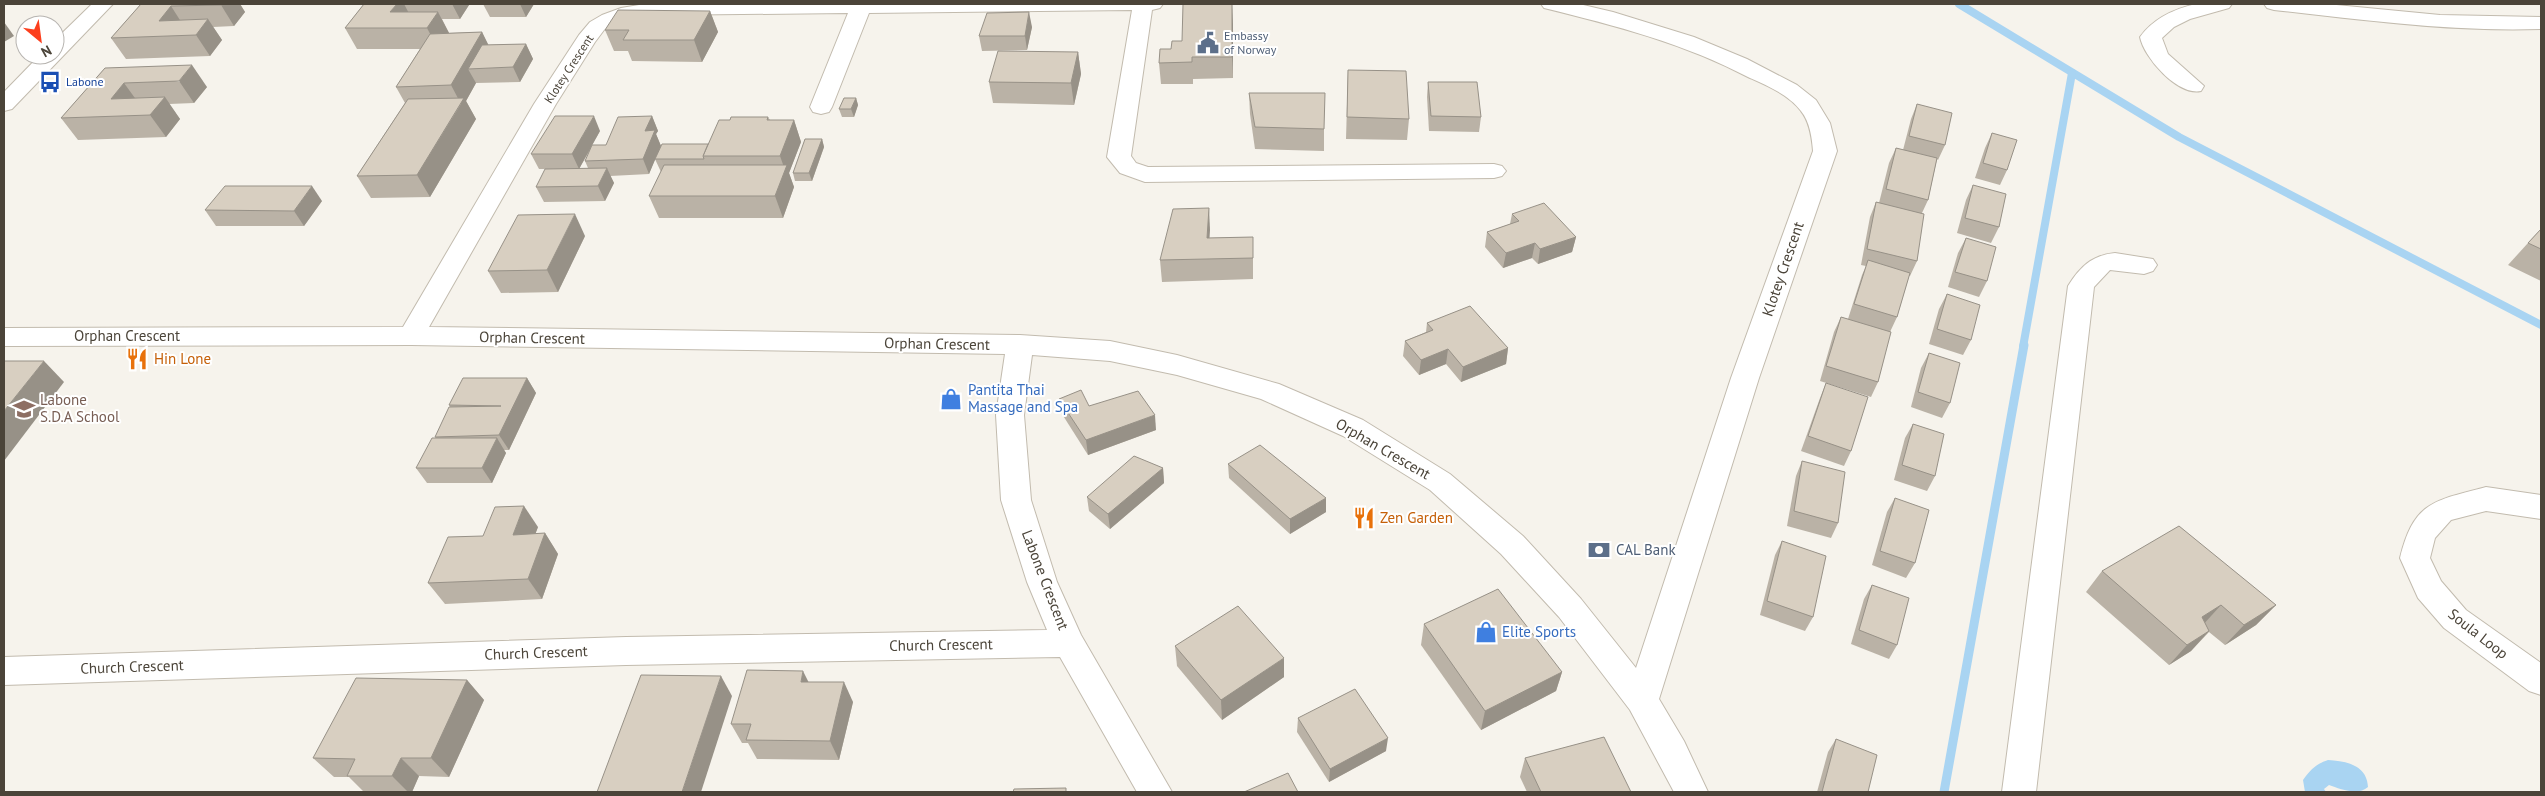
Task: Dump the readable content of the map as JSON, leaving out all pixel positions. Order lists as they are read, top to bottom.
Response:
{
  "streets": {
    "street": [
      "Klotey Crescent",
      "Orphan Crescent",
      "Labone Crescent",
      "Soula Loop",
      "Church Crescent"
    ]
  },
  "crossings": [
    ["Klotey Crescent", "Orphan Crescent"],
    ["Orphan Crescent", "Labone Crescent"],
    ["Labone Crescent", "Church Crescent"]
  ],
  "places": {
    "public building": ["Embassy of Norway"],
    "bus stop": ["Labone"],
    "restaurant": ["Hin Lone", "Zen Garden"],
    "shop": ["Pantita Thai Massage and Spa", "Elite Sports"],
    "school or university": ["Labone S.D.A School"],
    "bank": ["CAL Bank"]
  },
  "north": "bottom right"
}
